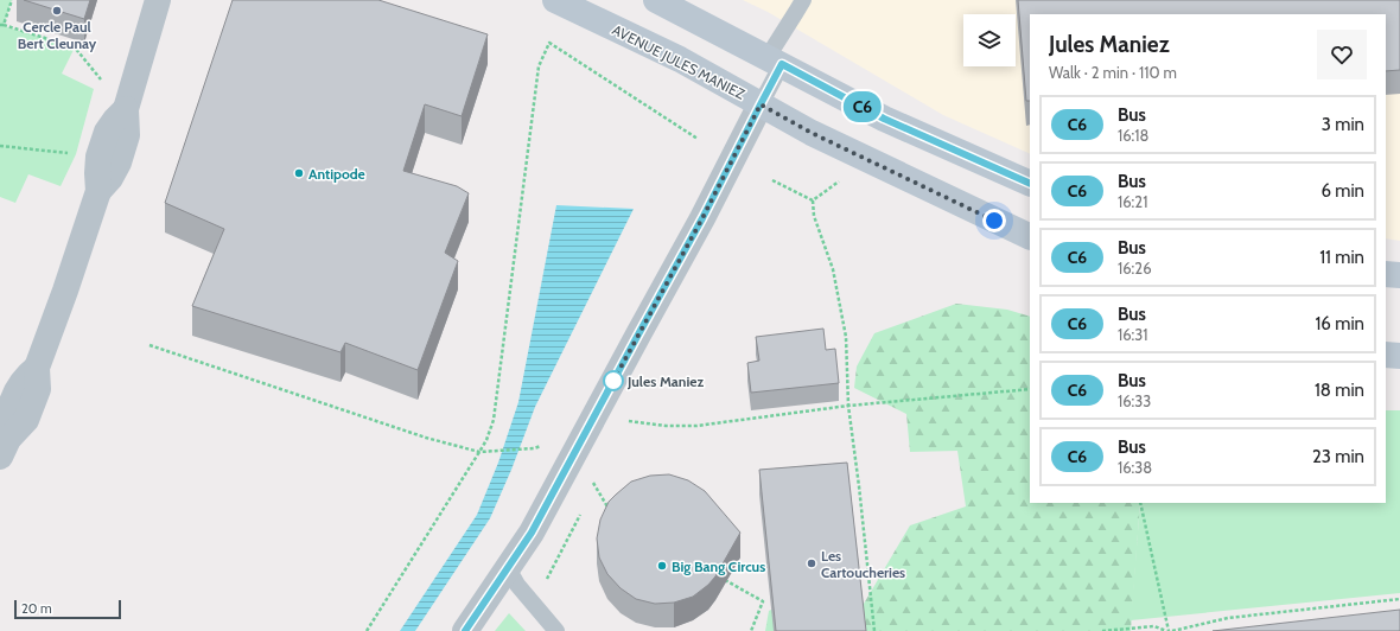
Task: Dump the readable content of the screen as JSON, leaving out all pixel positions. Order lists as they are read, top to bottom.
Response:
{
  "streets": {
    "main road": ["AVENUE JULES MANIEZ"]
  },
  "places": [
    "Cercle Paul Bert Cleunay",
    "Antipode",
    "Jules Maniez",
    "Les Cartoucheries",
    "Big Bang Circus"
  ],
  "lines": ["bus line C6"],
  "scale_bar": "20 m",
  "page": {
    "on_map": "C6",
    "heading": ["Jules Maniez", "Walk · 2 min · 110 m"],
    "list": [
      {
        "mark": "C6",
        "name": "Bus",
        "note": "16:18",
        "value": "3 min"
      },
      {
        "mark": "C6",
        "name": "Bus",
        "note": "16:21",
        "value": "6 min"
      },
      {
        "mark": "C6",
        "name": "Bus",
        "note": "16:26",
        "value": "11 min"
      },
      {
        "mark": "C6",
        "name": "Bus",
        "note": "16:31",
        "value": "16 min"
      },
      {
        "mark": "C6",
        "name": "Bus",
        "note": "16:33",
        "value": "18 min"
      },
      {
        "mark": "C6",
        "name": "Bus",
        "note": "16:38",
        "value": "23 min"
      }
    ],
    "scale": "20 m"
  }
}
